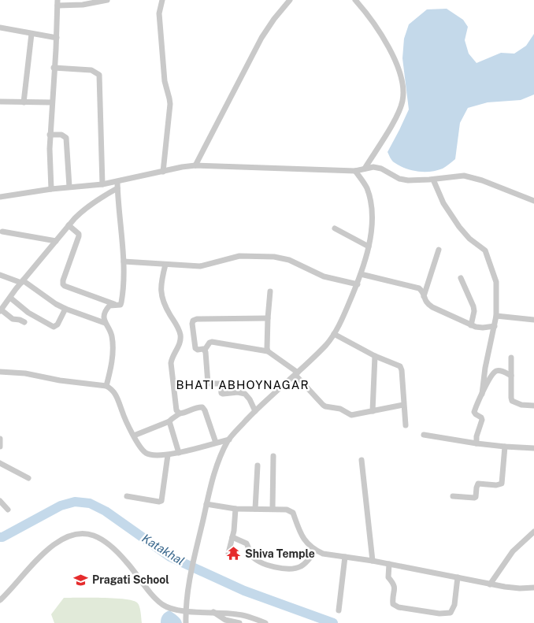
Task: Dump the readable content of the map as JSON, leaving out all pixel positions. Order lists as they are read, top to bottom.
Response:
{
  "districts": ["BHATI ABHOYNAGAR"],
  "water": ["Katakhal"],
  "places": {
    "temple": ["Shiva Temple"],
    "school or university": ["Pragati School"]
  }
}
